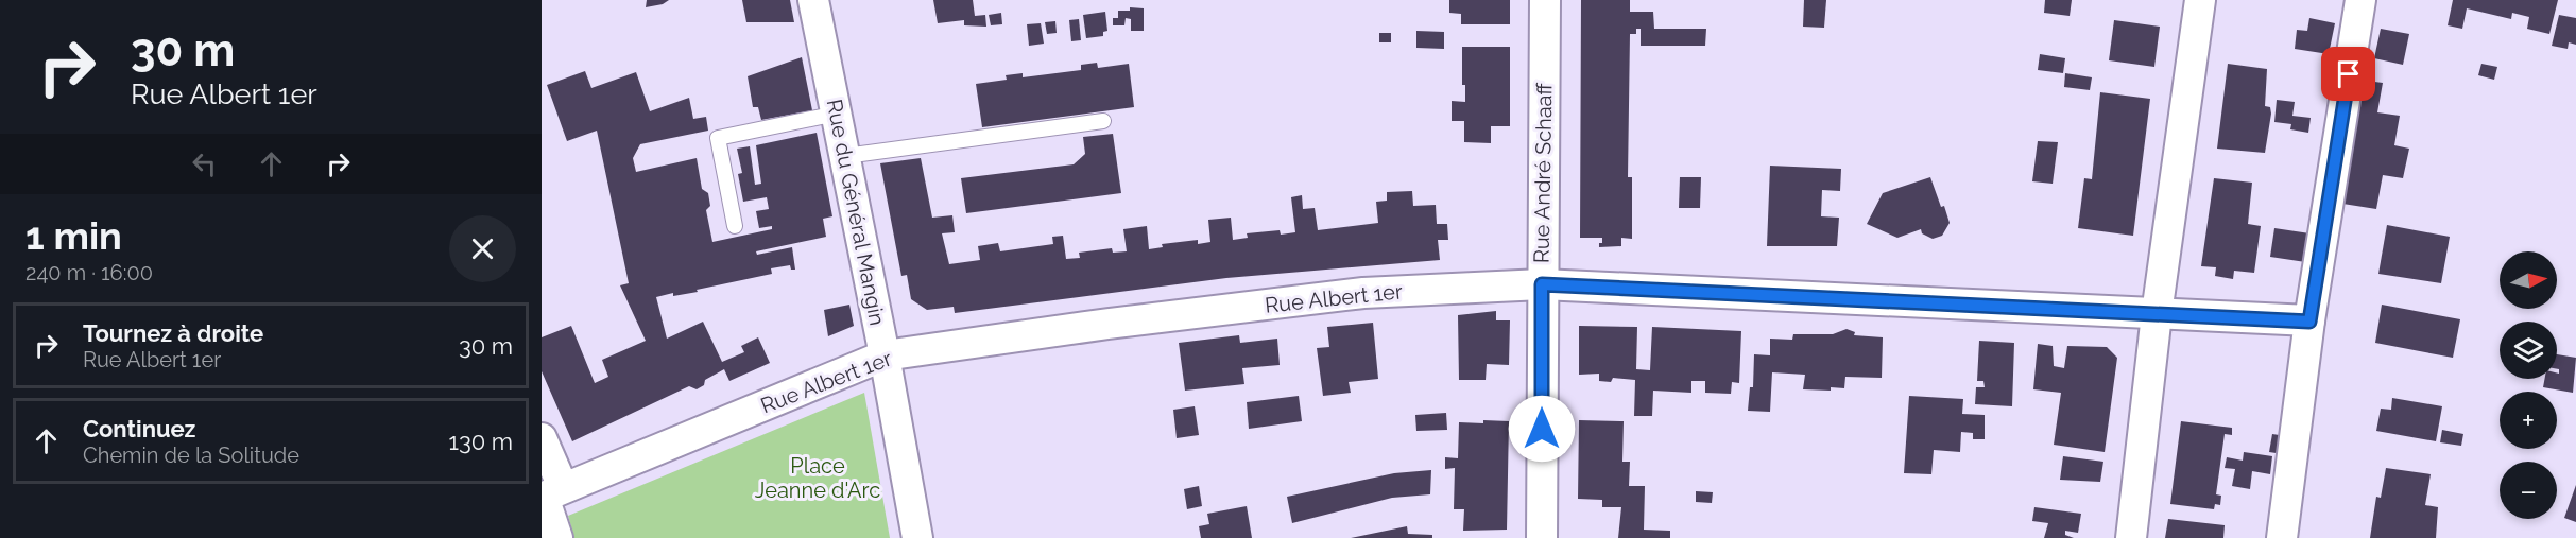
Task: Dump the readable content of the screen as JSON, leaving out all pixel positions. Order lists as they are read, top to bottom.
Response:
{
  "streets": {
    "street": ["Rue André Schaaff", "Rue du Général Mangin", "Rue Albert 1er"]
  },
  "crossings": [
    ["Rue André Schaaff", "Rue Albert 1er"],
    ["Rue du Général Mangin", "Rue Albert 1er"]
  ],
  "parks": ["Place Jeanne d'Arc"],
  "north": "right",
  "page": {
    "turn": ["30 m", "Rue Albert 1er"],
    "heading": ["1 min", "240 m · 16:00"],
    "map_buttons": ["+", "−"],
    "list": [
      {
        "name": "Tournez à droite",
        "note": "Rue Albert 1er",
        "value": "30 m"
      },
      {
        "name": "Continuez",
        "note": "Chemin de la Solitude",
        "value": "130 m"
      }
    ]
  }
}
